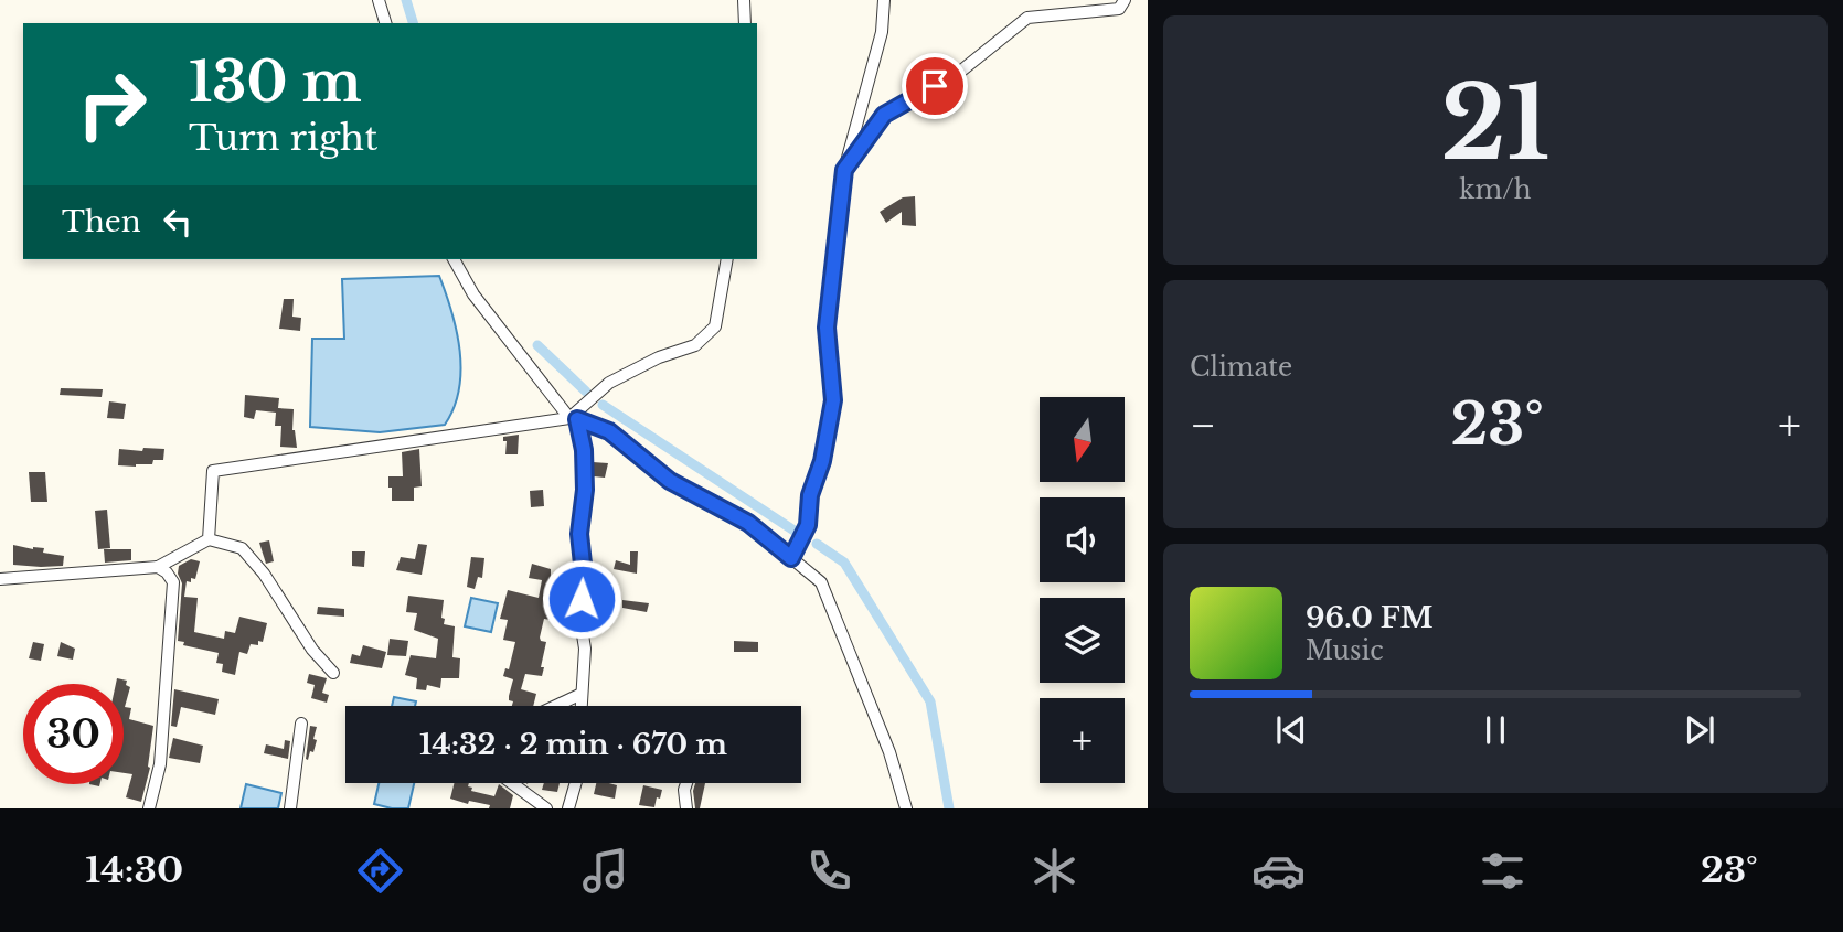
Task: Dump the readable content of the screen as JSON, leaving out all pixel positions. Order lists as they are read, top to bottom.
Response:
{
  "north": "bottom",
  "page": {
    "tile": [
      ["21", "km/h"],
      "Climate"
    ],
    "turn": ["130 m", "Turn right"],
    "then": "Then",
    "heat": ["−", "23°", "+"],
    "map_buttons": "+",
    "song": ["96.0 FM", "Music"],
    "limit": "30",
    "trip": "14:32 · 2 min · 670 m",
    "tabs": ["14:30", "23°"]
  }
}
